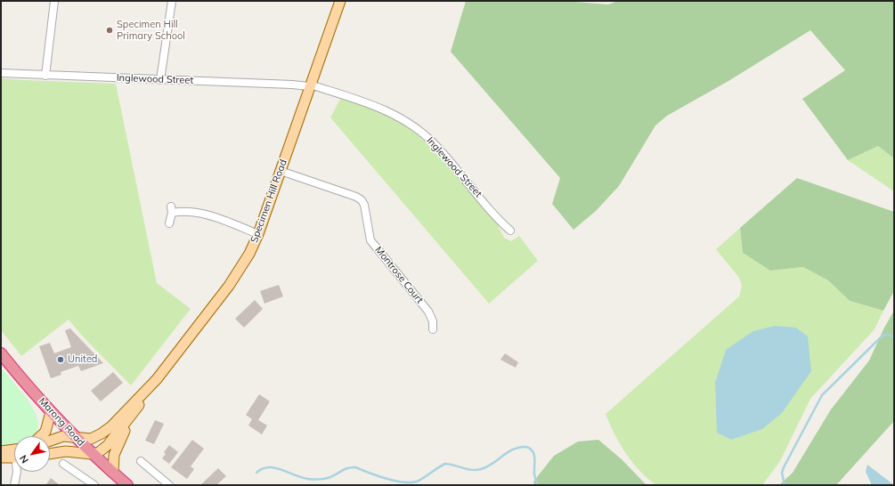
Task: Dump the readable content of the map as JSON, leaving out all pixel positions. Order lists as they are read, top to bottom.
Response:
{
  "streets": {
    "highway": ["Marong Road"],
    "main road": ["Specimen Hill Road"],
    "street": ["Inglewood Street", "Montrose Court"]
  },
  "crossings": [
    ["Inglewood Street", "Specimen Hill Road"],
    ["Specimen Hill Road", "Montrose Court"],
    ["Specimen Hill Road", "Marong Road"]
  ],
  "places": ["Specimen Hill Primary School", "United"],
  "north": "bottom left"
}
